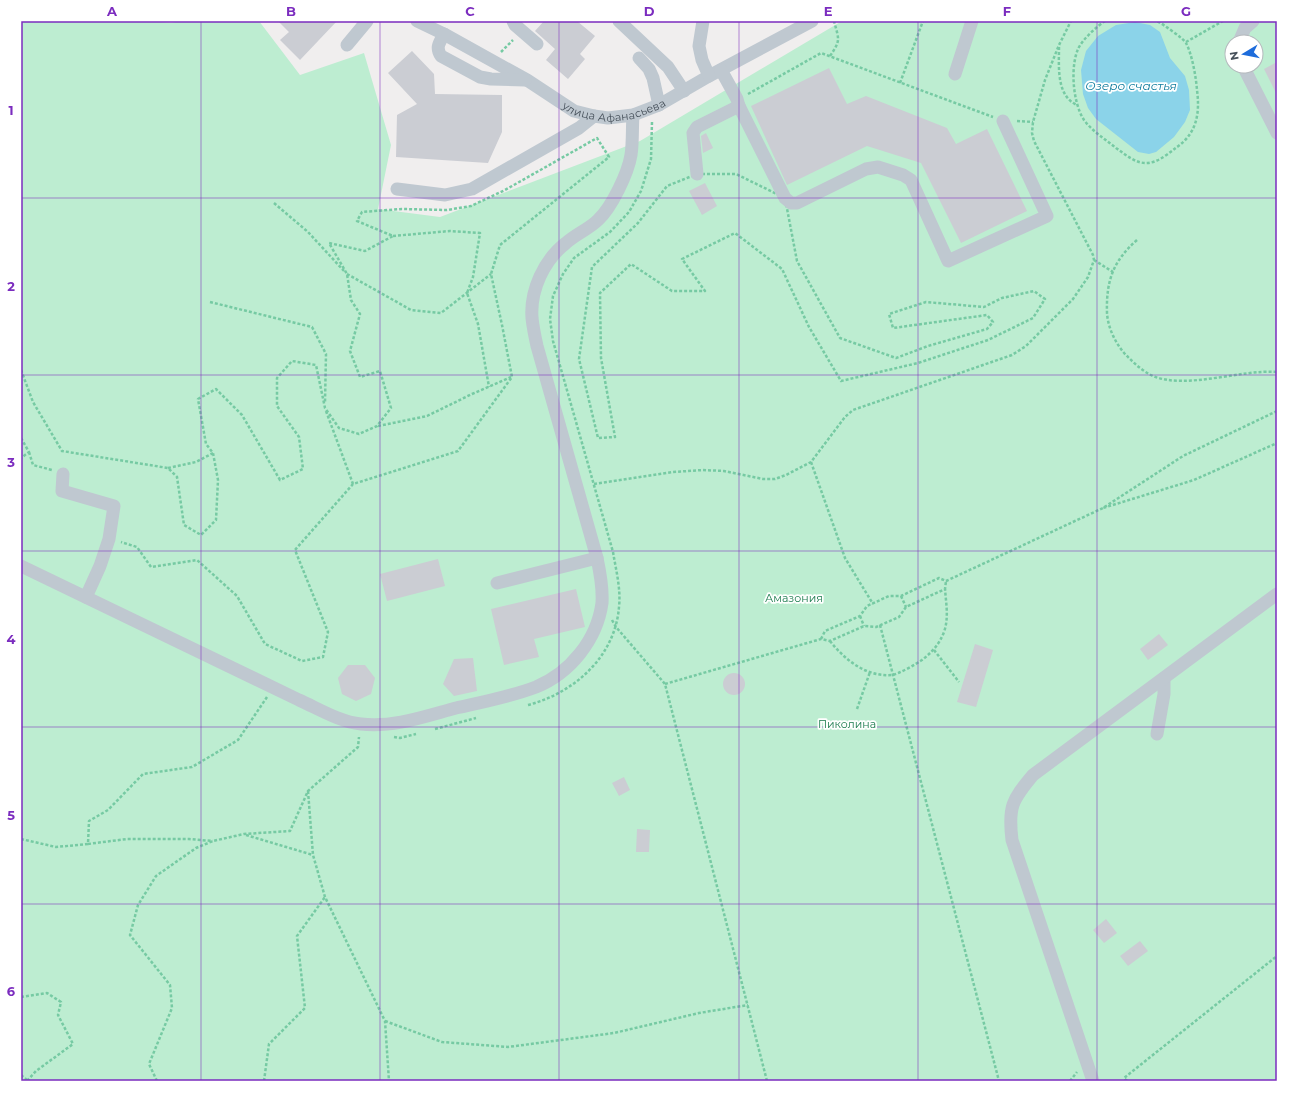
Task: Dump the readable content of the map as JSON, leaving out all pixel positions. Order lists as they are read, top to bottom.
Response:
{
  "streets": {
    "street": ["улица Афанасьева"]
  },
  "water": ["Озеро счастья"],
  "parks": ["Амазония", "Пиколина"],
  "north": "left",
  "grid": {
    "columns": [
      "A",
      "B",
      "C",
      "D",
      "E",
      "F",
      "G"
    ],
    "rows": [
      "1",
      "2",
      "3",
      "4",
      "5",
      "6"
    ]
  }
}
